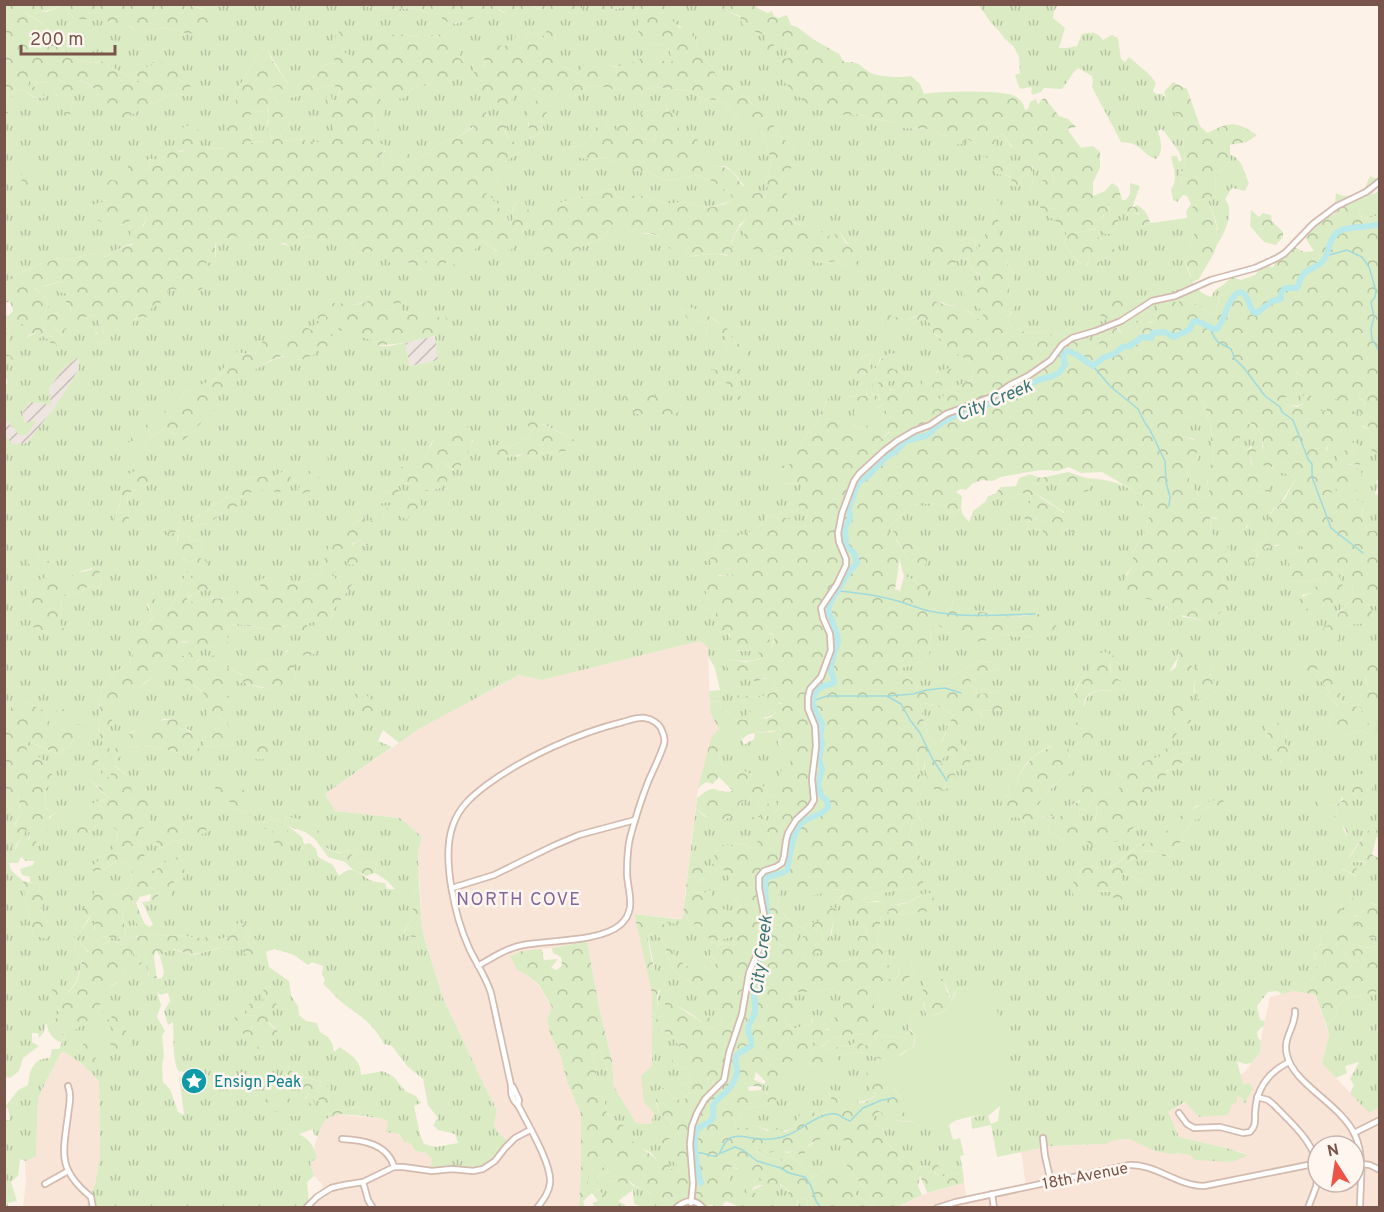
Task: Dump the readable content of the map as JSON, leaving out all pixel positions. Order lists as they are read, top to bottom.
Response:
{
  "streets": {
    "street": ["18th Avenue"]
  },
  "districts": ["NORTH COVE"],
  "water": ["City Creek"],
  "places": {
    "place": ["Ensign Peak"]
  },
  "scale_bar": "200 m",
  "north": "top"
}
